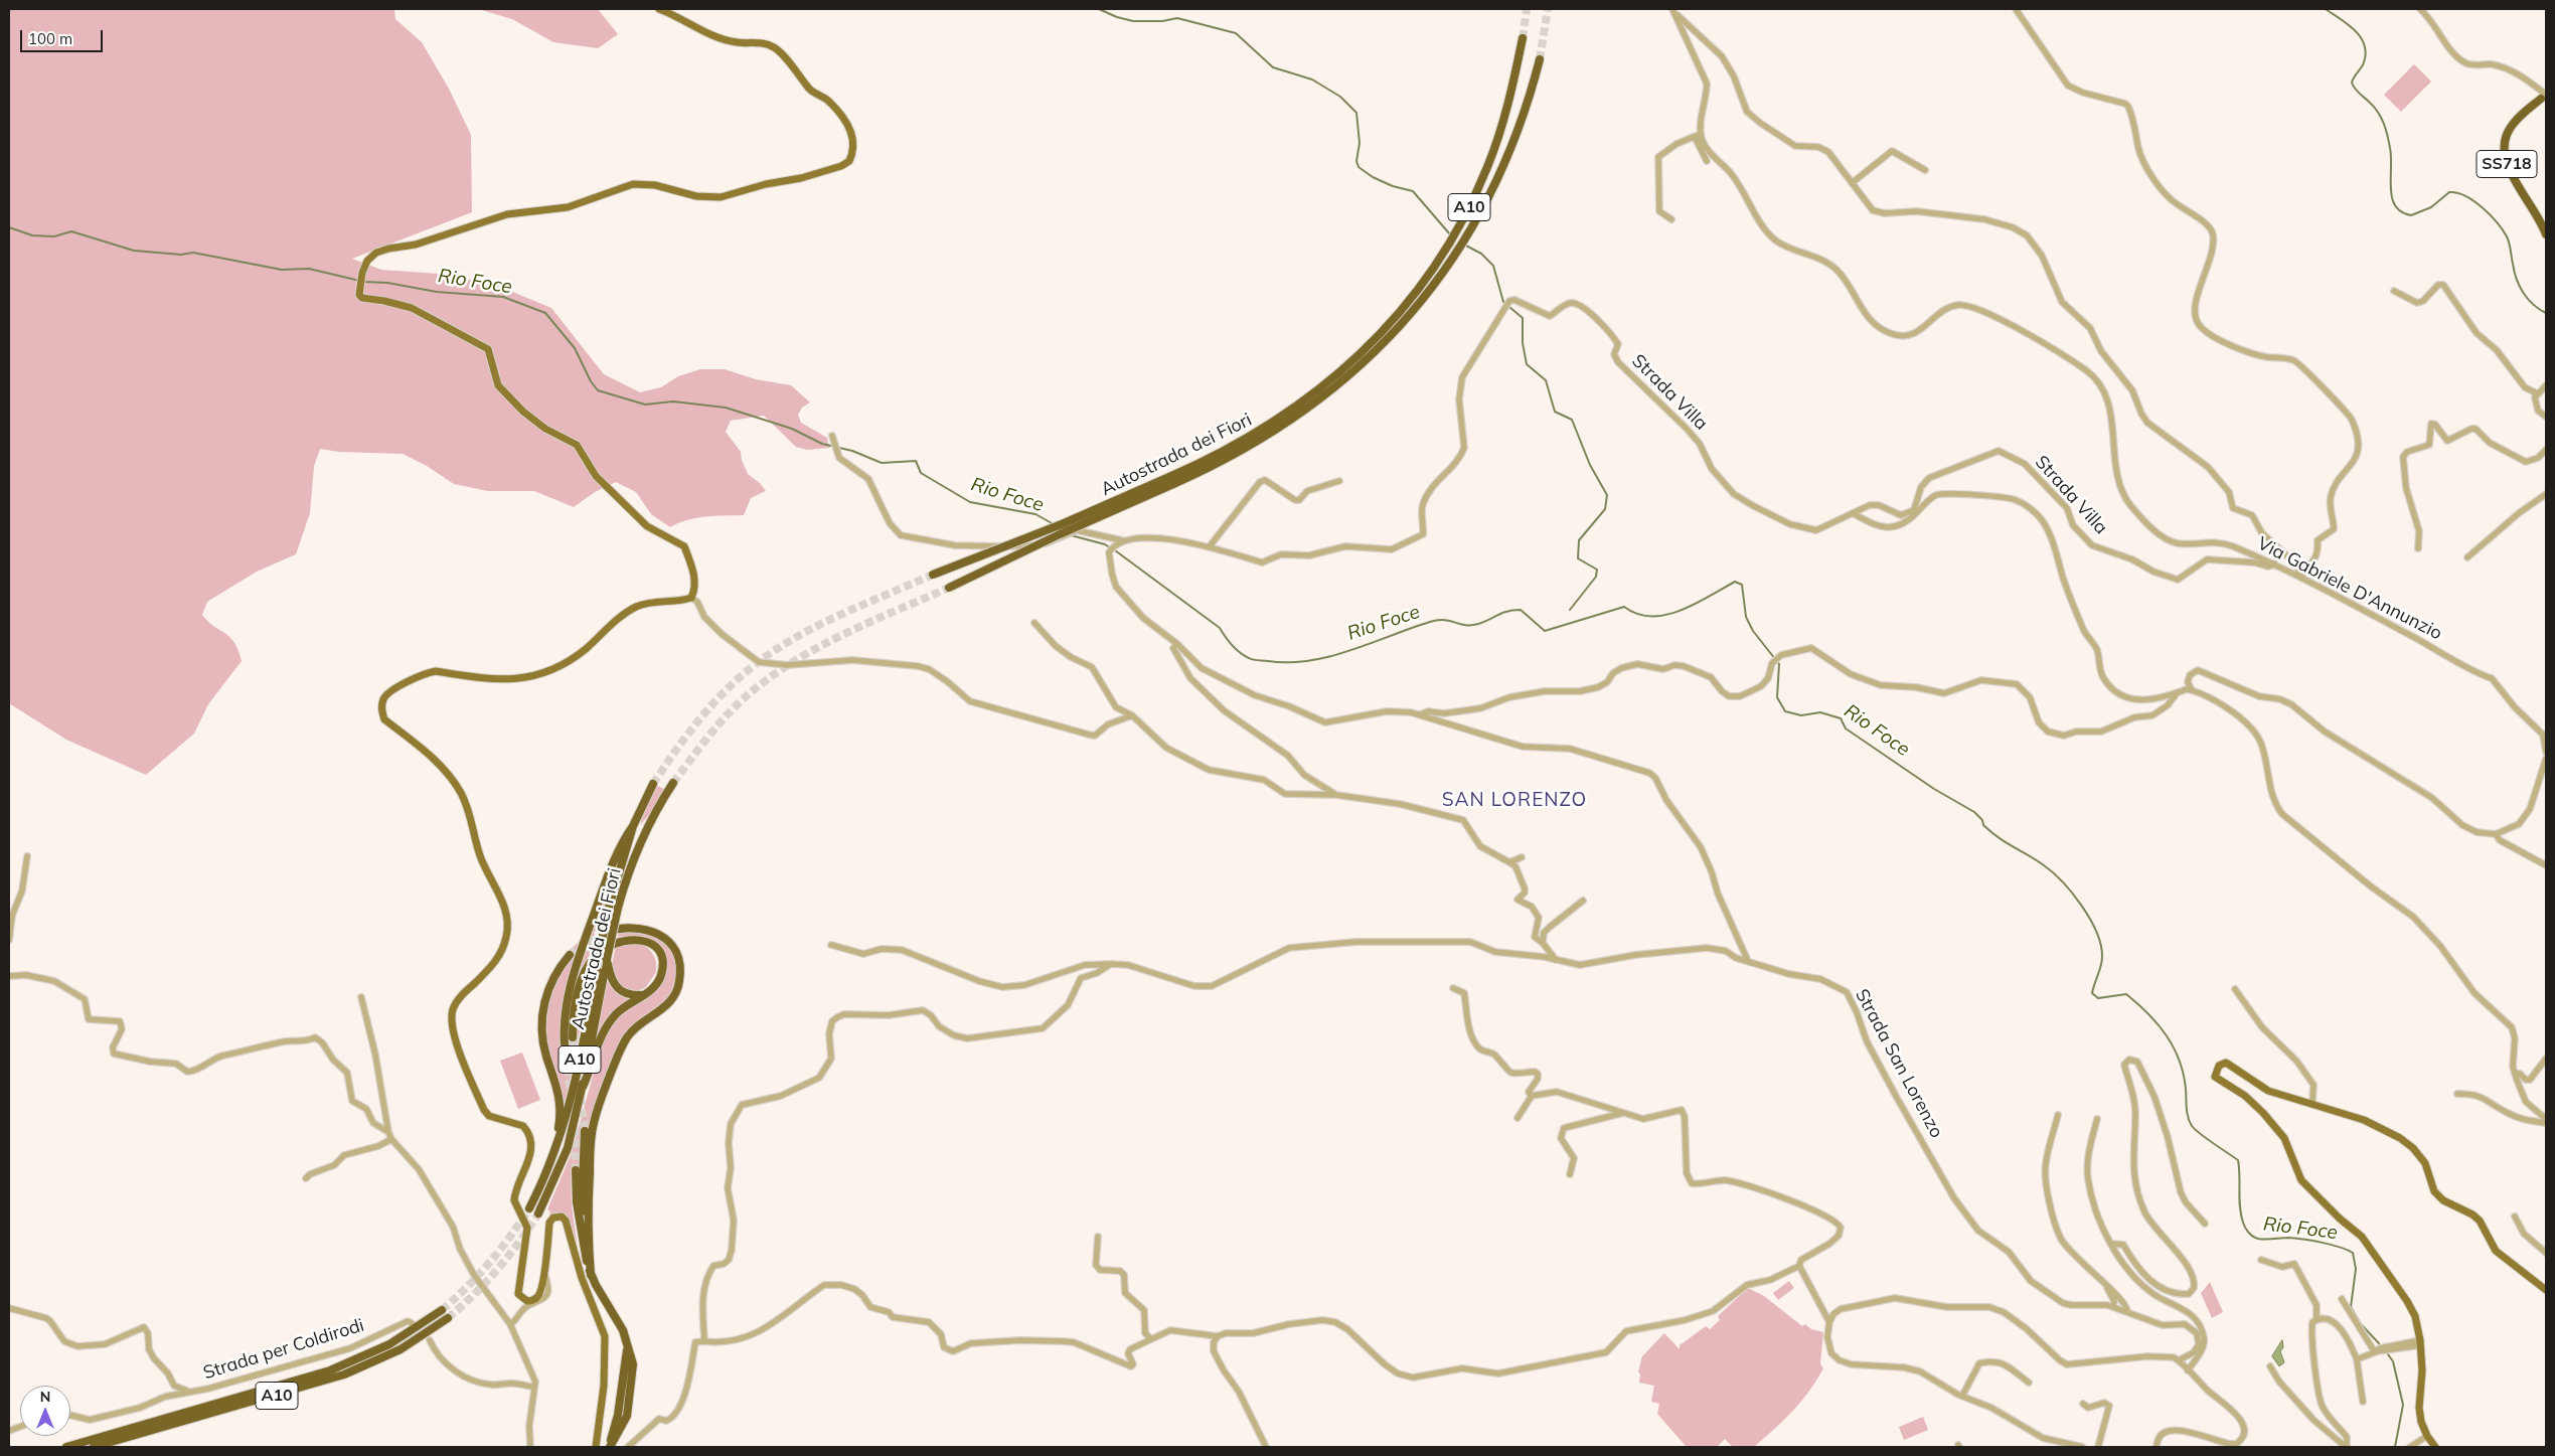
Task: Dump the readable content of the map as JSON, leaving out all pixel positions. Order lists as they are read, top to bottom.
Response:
{
  "streets": {
    "highway": ["SS718", "A10", "Autostrada dei Fiori"],
    "street": [
      "Strada Villa",
      "Via Gabriele D'Annunzio",
      "Strada San Lorenzo",
      "Strada per Coldirodi"
    ]
  },
  "crossings": [
    ["Strada Villa", "Via Gabriele D'Annunzio"]
  ],
  "districts": ["SAN LORENZO"],
  "water": ["Rio Foce"],
  "scale_bar": "100 m",
  "north": "top"
}
